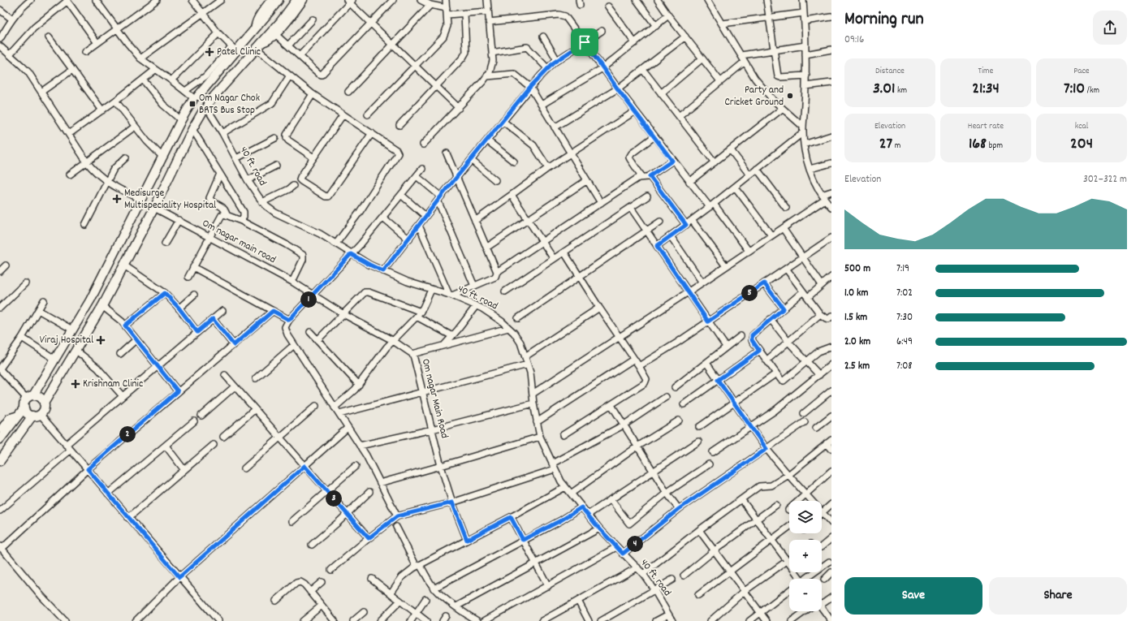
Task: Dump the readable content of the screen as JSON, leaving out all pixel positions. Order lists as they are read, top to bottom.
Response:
{
  "streets": {
    "street": ["40 ft. road", "Om nagar main road", "Om nagar Main Road"]
  },
  "crossings": [
    ["Om nagar main road", "Om nagar Main Road"]
  ],
  "places": {
    "health": [
      "Patel Clinic",
      "Medisurge Multispeciality Hospital",
      "Viraj Hospital",
      "Krishnam Clinic"
    ],
    "other": ["Party and Cricket Ground"],
    "transit": ["Om Nagar Chok BRTS Bus Stop"]
  },
  "page": {
    "heading": ["Morning run", "09:16"],
    "stats": [
      ["Distance", "3.01 km"],
      ["Time", "21:34"],
      ["Pace", "7:10 /km"],
      ["Elevation", "27 m"],
      ["Heart rate", "168 bpm"],
      ["kcal", "204"]
    ],
    "chart": ["Elevation", "302–322 m"],
    "list": [
      {
        "name": "500 m",
        "note": "7:19"
      },
      {
        "name": "1.0 km",
        "note": "7:02"
      },
      {
        "name": "1.5 km",
        "note": "7:30"
      },
      {
        "name": "2.0 km",
        "note": "6:49"
      },
      {
        "name": "2.5 km",
        "note": "7:08"
      }
    ],
    "pins": [
      "5",
      "1",
      "2",
      "3",
      "4"
    ],
    "map_buttons": ["+", "−"],
    "buttons": ["Save", "Share"]
  }
}
